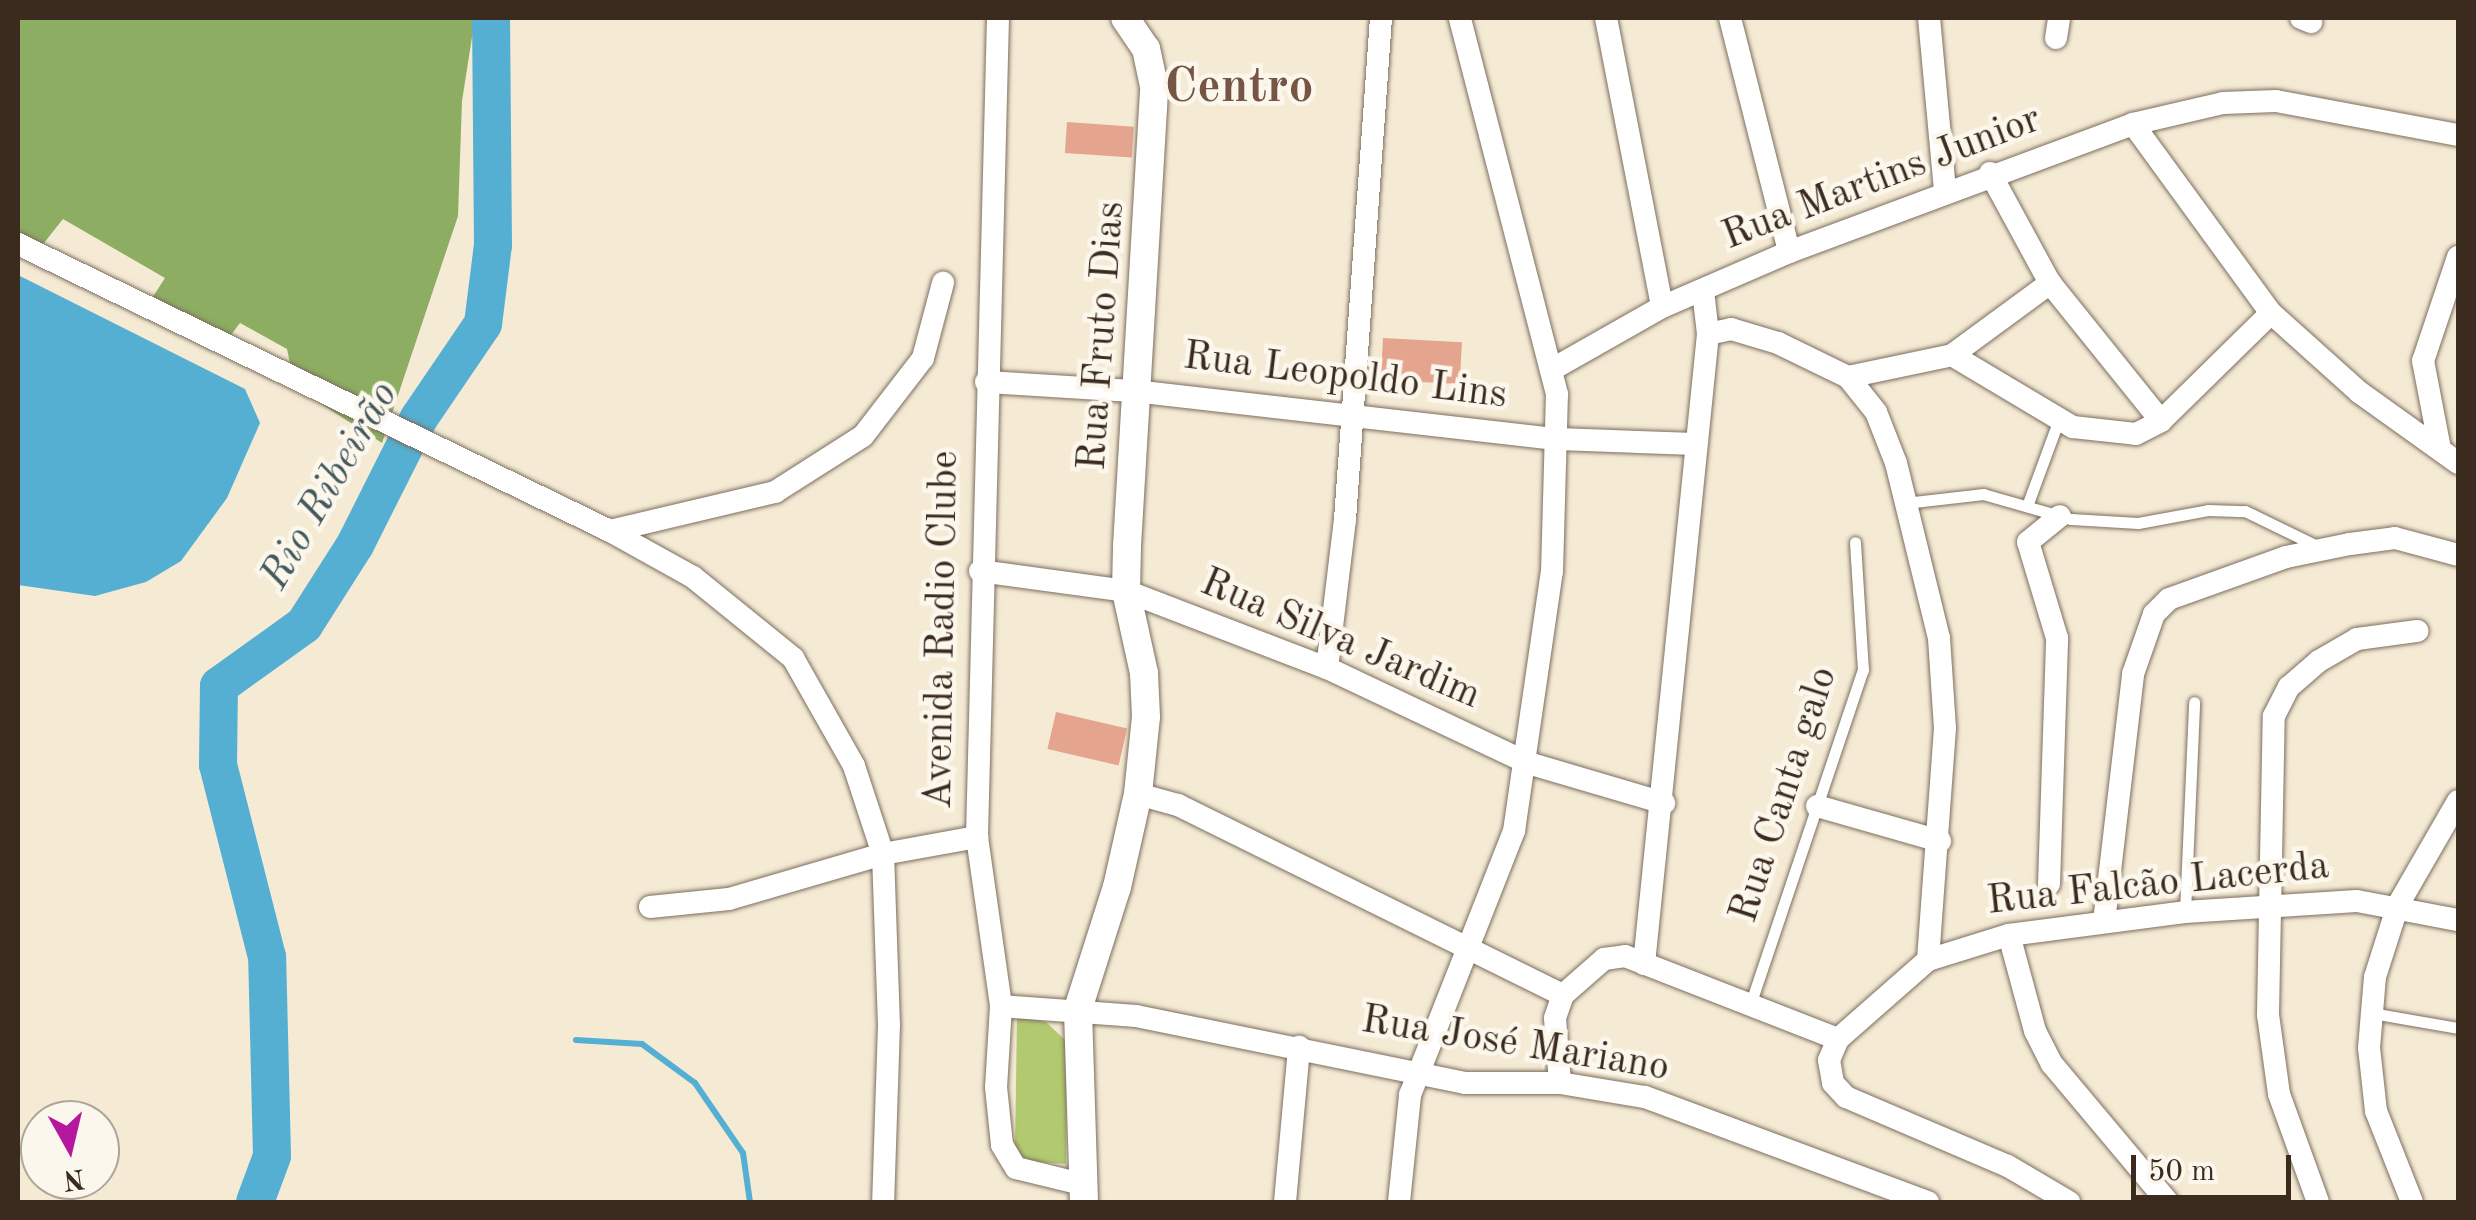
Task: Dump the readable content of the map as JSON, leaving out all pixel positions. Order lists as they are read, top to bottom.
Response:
{
  "streets": {
    "street": [
      "Rua Martins Junior",
      "Rua Fruto Dias",
      "Rua Leopoldo Lins",
      "Avenida Radio Clube",
      "Rua Silva Jardim",
      "Rua Falcão Lacerda",
      "Rua José Mariano"
    ],
    "lane": ["Rua Canta galo"]
  },
  "crossings": [
    ["Rua Martins Junior", "Rua Leopoldo Lins"],
    ["Rua Martins Junior", "Rua Silva Jardim"],
    ["Rua Fruto Dias", "Rua Leopoldo Lins"],
    ["Rua Fruto Dias", "Avenida Radio Clube"],
    ["Rua Fruto Dias", "Rua Silva Jardim"],
    ["Rua Fruto Dias", "Rua José Mariano"],
    ["Rua Leopoldo Lins", "Avenida Radio Clube"],
    ["Avenida Radio Clube", "Rua Silva Jardim"],
    ["Avenida Radio Clube", "Rua José Mariano"]
  ],
  "districts": ["Centro"],
  "water": ["Rio Ribeirão"],
  "scale_bar": "50 m",
  "north": "bottom"
}
